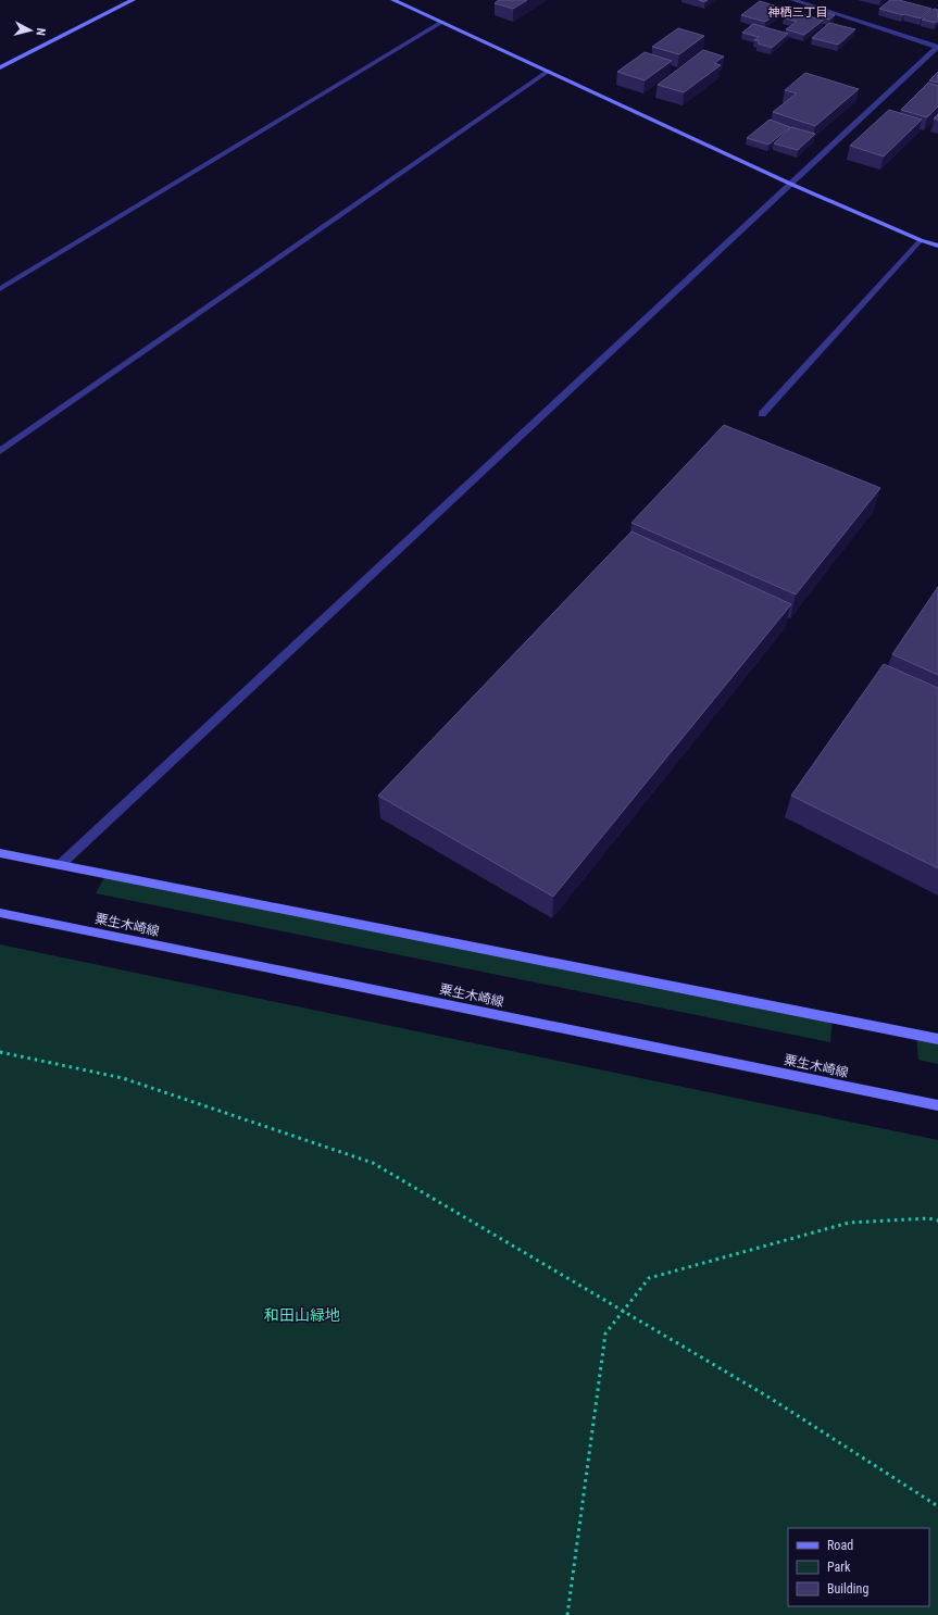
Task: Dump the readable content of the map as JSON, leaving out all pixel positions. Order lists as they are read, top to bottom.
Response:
{
  "streets": {
    "main road": ["粟生木崎線"]
  },
  "districts": ["神栖三丁目"],
  "parks": ["和田山緑地"],
  "legend": ["Road", "Park", "Building"],
  "north": "right"
}
